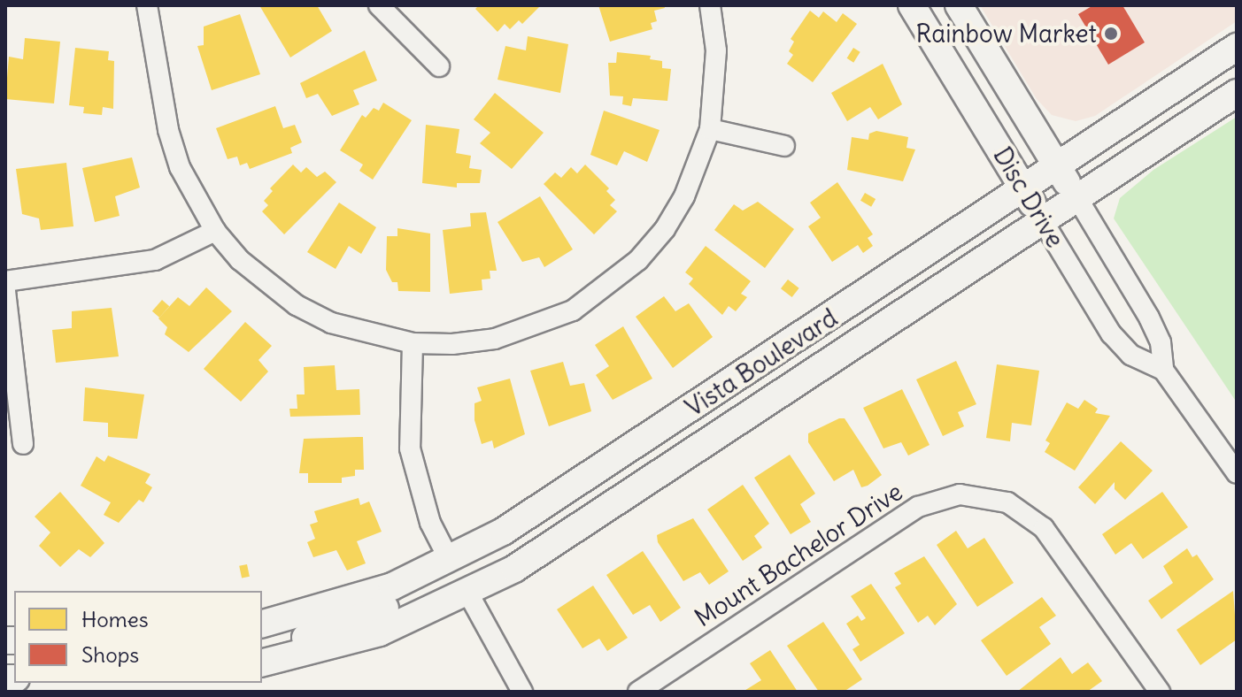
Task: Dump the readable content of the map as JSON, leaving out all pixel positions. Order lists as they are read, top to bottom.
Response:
{
  "streets": {
    "main road": ["Disc Drive", "Vista Boulevard"],
    "street": ["Mount Bachelor Drive"]
  },
  "crossings": [
    ["Disc Drive", "Vista Boulevard"]
  ],
  "places": ["Rainbow Market"],
  "legend": ["Homes", "Shops"]
}
